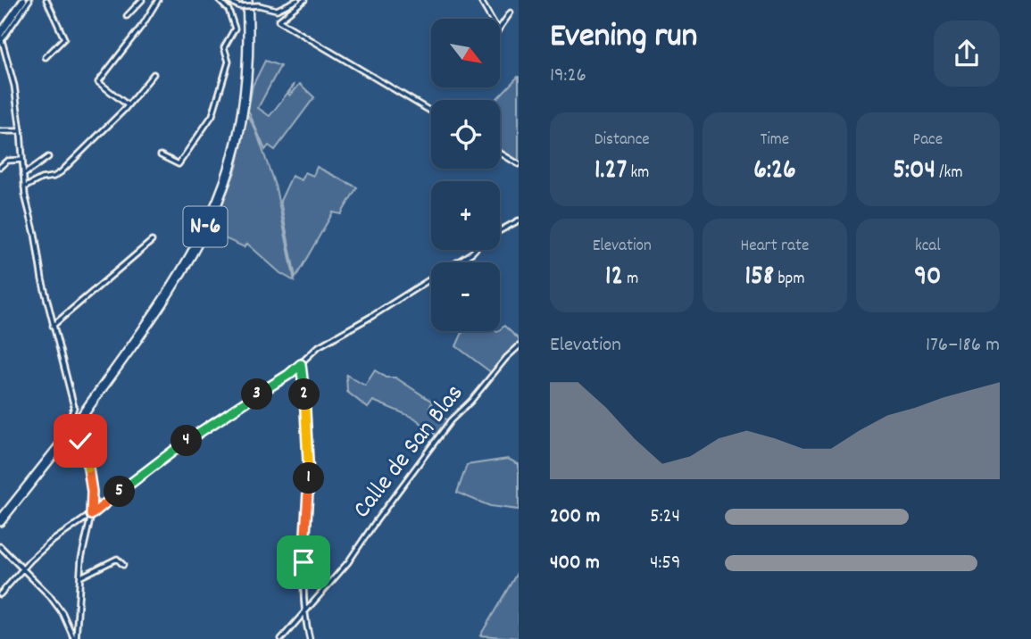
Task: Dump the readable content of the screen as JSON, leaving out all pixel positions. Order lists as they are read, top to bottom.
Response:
{
  "streets": {
    "highway": ["N-6"],
    "street": ["Calle de San Blas"]
  },
  "north": "bottom right",
  "page": {
    "heading": ["Evening run", "19:26"],
    "map_buttons": ["+", "−"],
    "stats": [
      ["Distance", "1.27 km"],
      ["Time", "6:26"],
      ["Pace", "5:04 /km"],
      ["Elevation", "12 m"],
      ["Heart rate", "158 bpm"],
      ["kcal", "90"]
    ],
    "chart": ["Elevation", "176–186 m"],
    "pins": [
      "2",
      "3",
      "4",
      "1",
      "5"
    ],
    "list": [
      {
        "name": "200 m",
        "note": "5:24"
      },
      {
        "name": "400 m",
        "note": "4:59"
      }
    ]
  }
}
